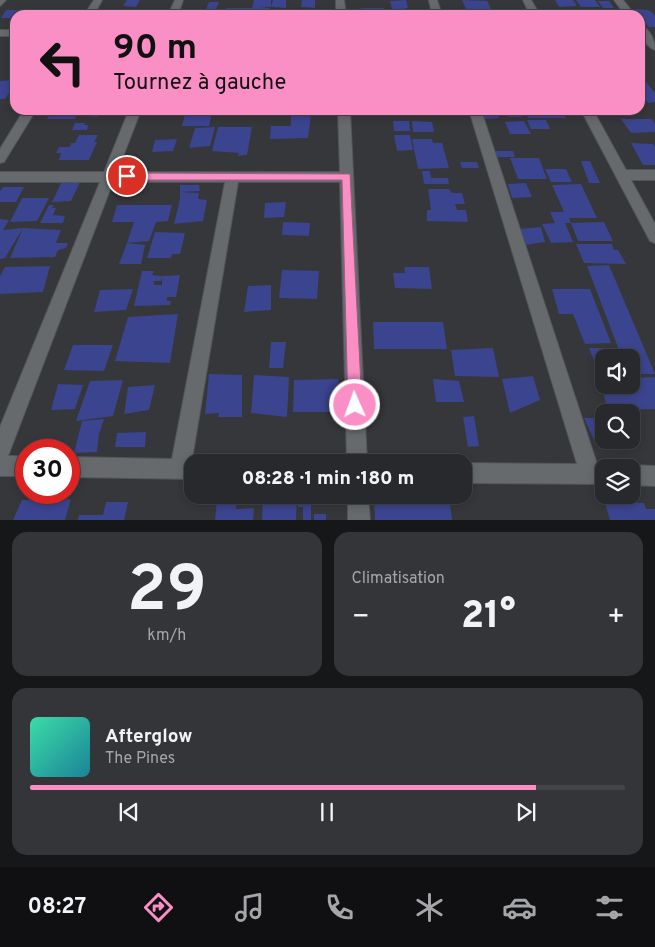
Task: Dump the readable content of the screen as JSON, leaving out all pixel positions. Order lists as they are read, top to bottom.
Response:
{
  "page": {
    "turn": ["90 m", "Tournez à gauche"],
    "limit": "30",
    "trip": "08:28 · 1 min · 180 m",
    "tile": [
      ["29", "km/h"],
      "Climatisation"
    ],
    "heat": ["−", "21°", "+"],
    "song": ["Afterglow", "The Pines"],
    "tabs": "08:27"
  }
}
